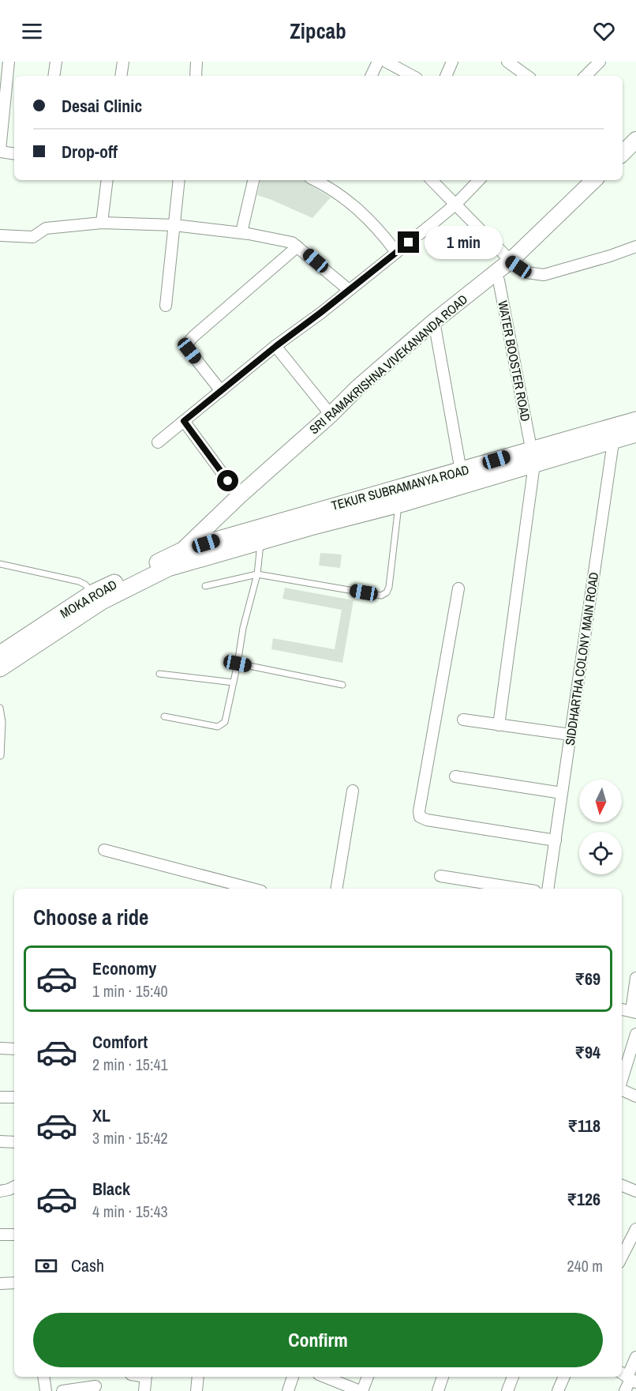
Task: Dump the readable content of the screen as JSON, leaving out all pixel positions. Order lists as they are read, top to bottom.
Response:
{
  "streets": {
    "main road": ["SRI RAMAKRISHNA VIVEKANANDA ROAD", "TEKUR SUBRAMANYA ROAD", "MOKA ROAD"],
    "street": ["WATER BOOSTER ROAD", "SIDDHARTHA COLONY MAIN ROAD"]
  },
  "crossings": [
    ["WATER BOOSTER ROAD", "SRI RAMAKRISHNA VIVEKANANDA ROAD"],
    ["WATER BOOSTER ROAD", "TEKUR SUBRAMANYA ROAD"],
    ["SRI RAMAKRISHNA VIVEKANANDA ROAD", "MOKA ROAD"],
    ["TEKUR SUBRAMANYA ROAD", "MOKA ROAD"],
    ["TEKUR SUBRAMANYA ROAD", "SIDDHARTHA COLONY MAIN ROAD"]
  ],
  "north": "bottom",
  "page": {
    "header": "Zipcab",
    "banner": ["Desai Clinic", "Drop-off"],
    "bubble": "1 min",
    "heading": "Choose a ride",
    "list": [
      {
        "name": "Economy",
        "note": "1 min · 15:40",
        "value": "₹69"
      },
      {
        "name": "Comfort",
        "note": "2 min · 15:41",
        "value": "₹94"
      },
      {
        "name": "XL",
        "note": "3 min · 15:42",
        "value": "₹118"
      },
      {
        "name": "Black",
        "note": "4 min · 15:43",
        "value": "₹126"
      }
    ],
    "pay": ["Cash", "240 m"],
    "buttons": "Confirm"
  }
}
